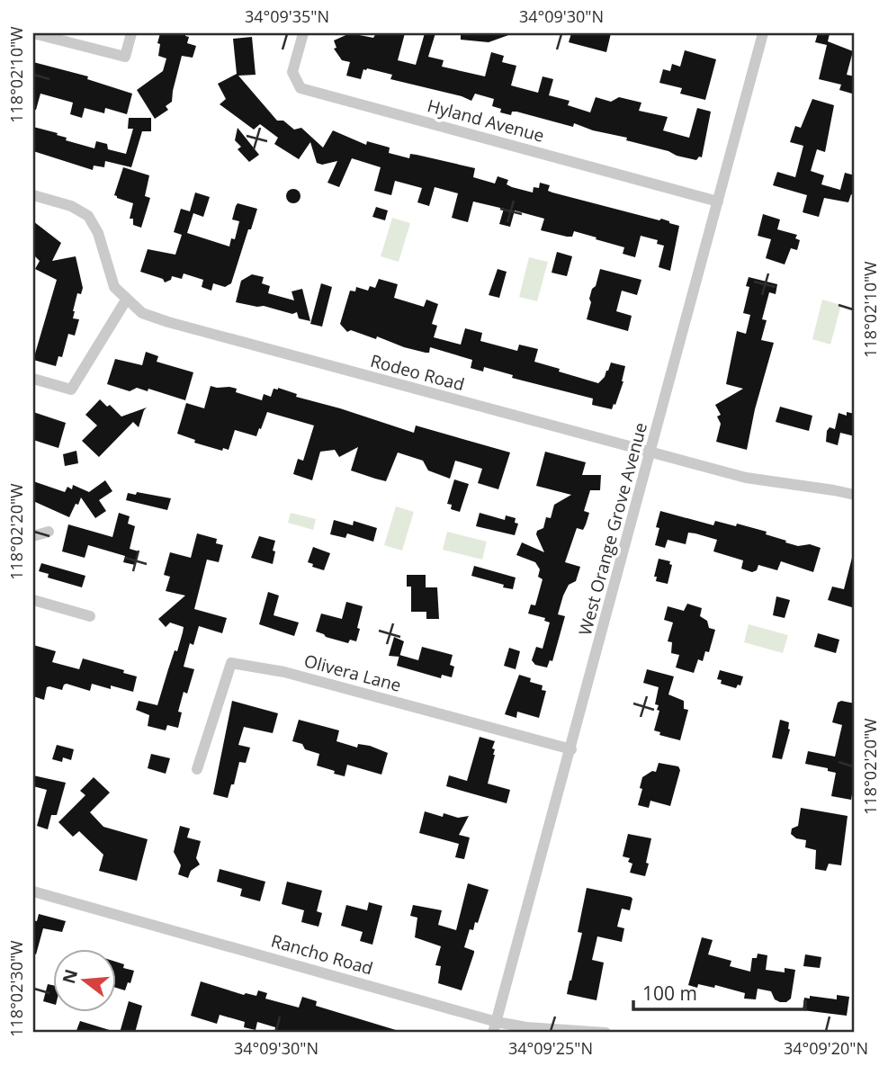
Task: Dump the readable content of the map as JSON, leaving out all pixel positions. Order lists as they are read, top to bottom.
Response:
{
  "streets": {
    "street": [
      "Hyland Avenue",
      "Rodeo Road",
      "West Orange Grove Avenue",
      "Olivera Lane",
      "Rancho Road"
    ]
  },
  "crossings": [
    ["Hyland Avenue", "West Orange Grove Avenue"],
    ["Rodeo Road", "West Orange Grove Avenue"],
    ["West Orange Grove Avenue", "Olivera Lane"],
    ["West Orange Grove Avenue", "Rancho Road"]
  ],
  "scale_bar": "100 m",
  "north": "left",
  "coordinates": [
    "34°09'35\"N",
    "34°09'30\"N",
    "118°02'10\"W",
    "118°02'20\"W",
    "118°02'30\"W",
    "34°09'25\"N",
    "34°09'20\"N"
  ]
}
